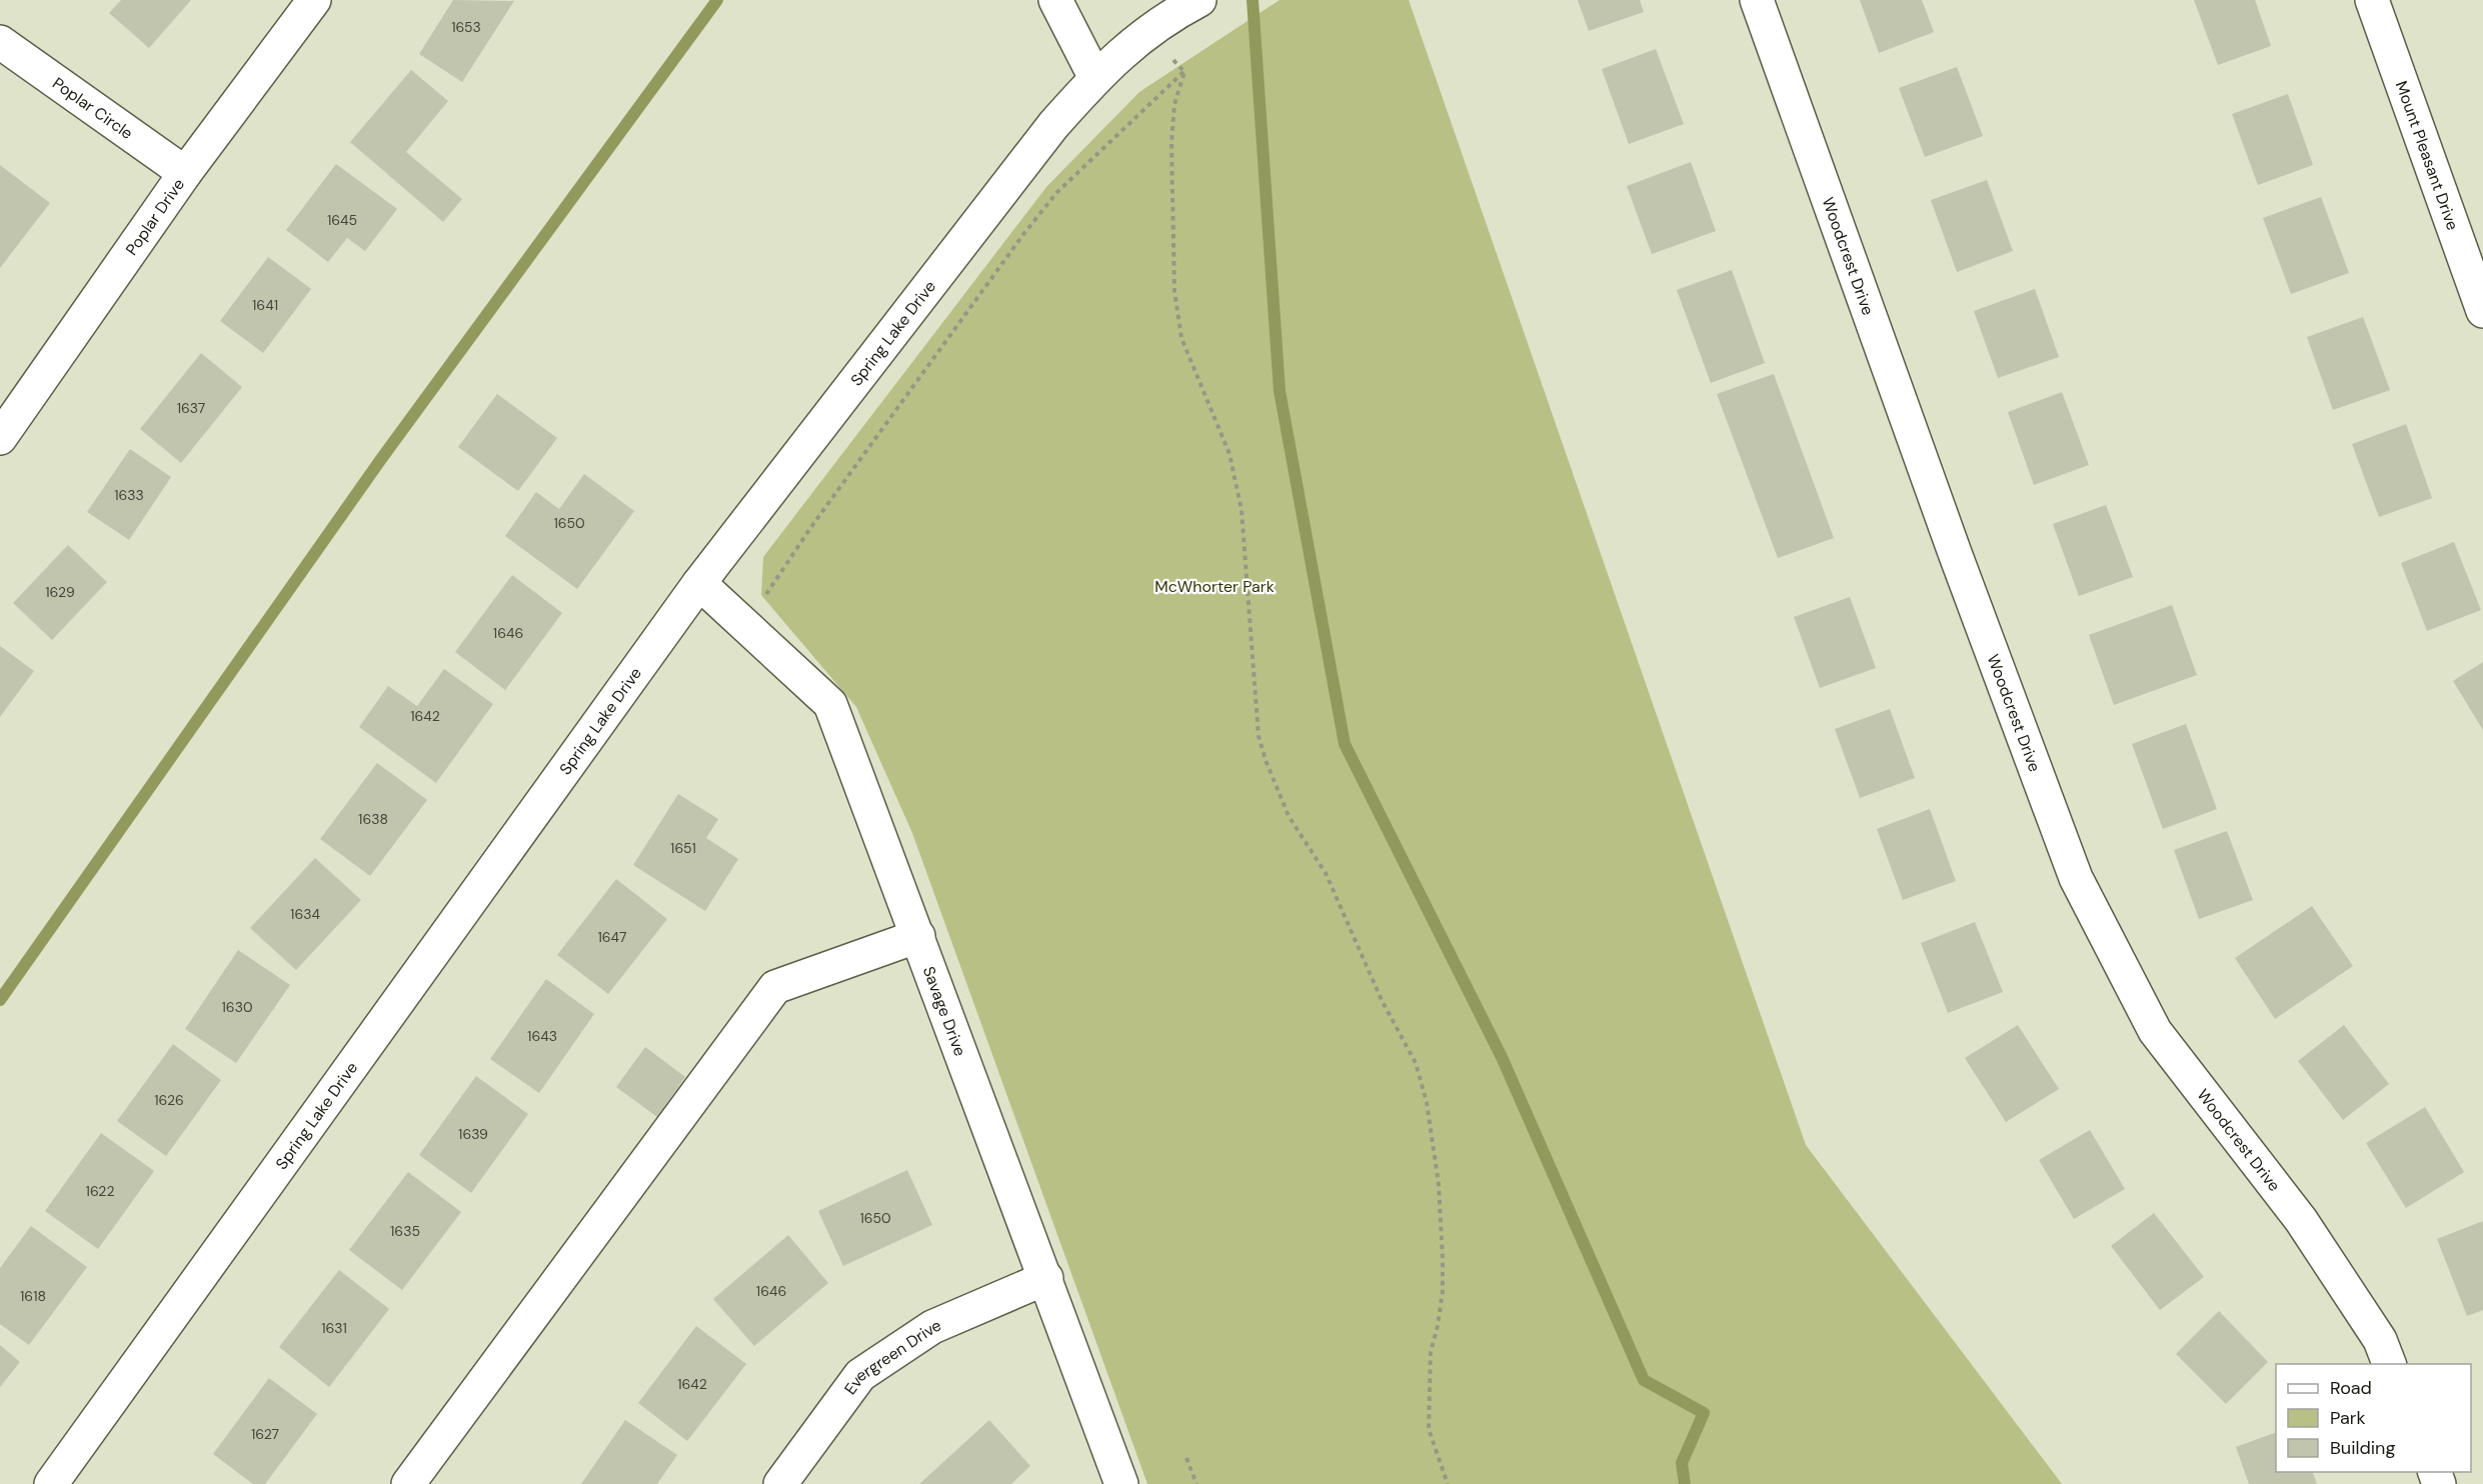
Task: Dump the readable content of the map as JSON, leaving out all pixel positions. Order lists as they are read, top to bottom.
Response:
{
  "streets": {
    "street": [
      "Poplar Circle",
      "Mount Pleasant Drive",
      "Poplar Drive",
      "Woodcrest Drive",
      "Spring Lake Drive",
      "Savage Drive",
      "Evergreen Drive"
    ]
  },
  "crossings": [
    ["Poplar Circle", "Poplar Drive"],
    ["Spring Lake Drive", "Savage Drive"],
    ["Savage Drive", "Evergreen Drive"]
  ],
  "parks": ["McWhorter Park"],
  "house_numbers": [
    "1653",
    "1645",
    "1641",
    "1637",
    "1633",
    "1650",
    "1629",
    "1646",
    "1642",
    "1638",
    "1651",
    "1634",
    "1647",
    "1630",
    "1643",
    "1626",
    "1639",
    "1622",
    "1650",
    "1635",
    "1646",
    "1618",
    "1631",
    "1642",
    "1627"
  ],
  "legend": ["Road", "Park", "Building"]
}
